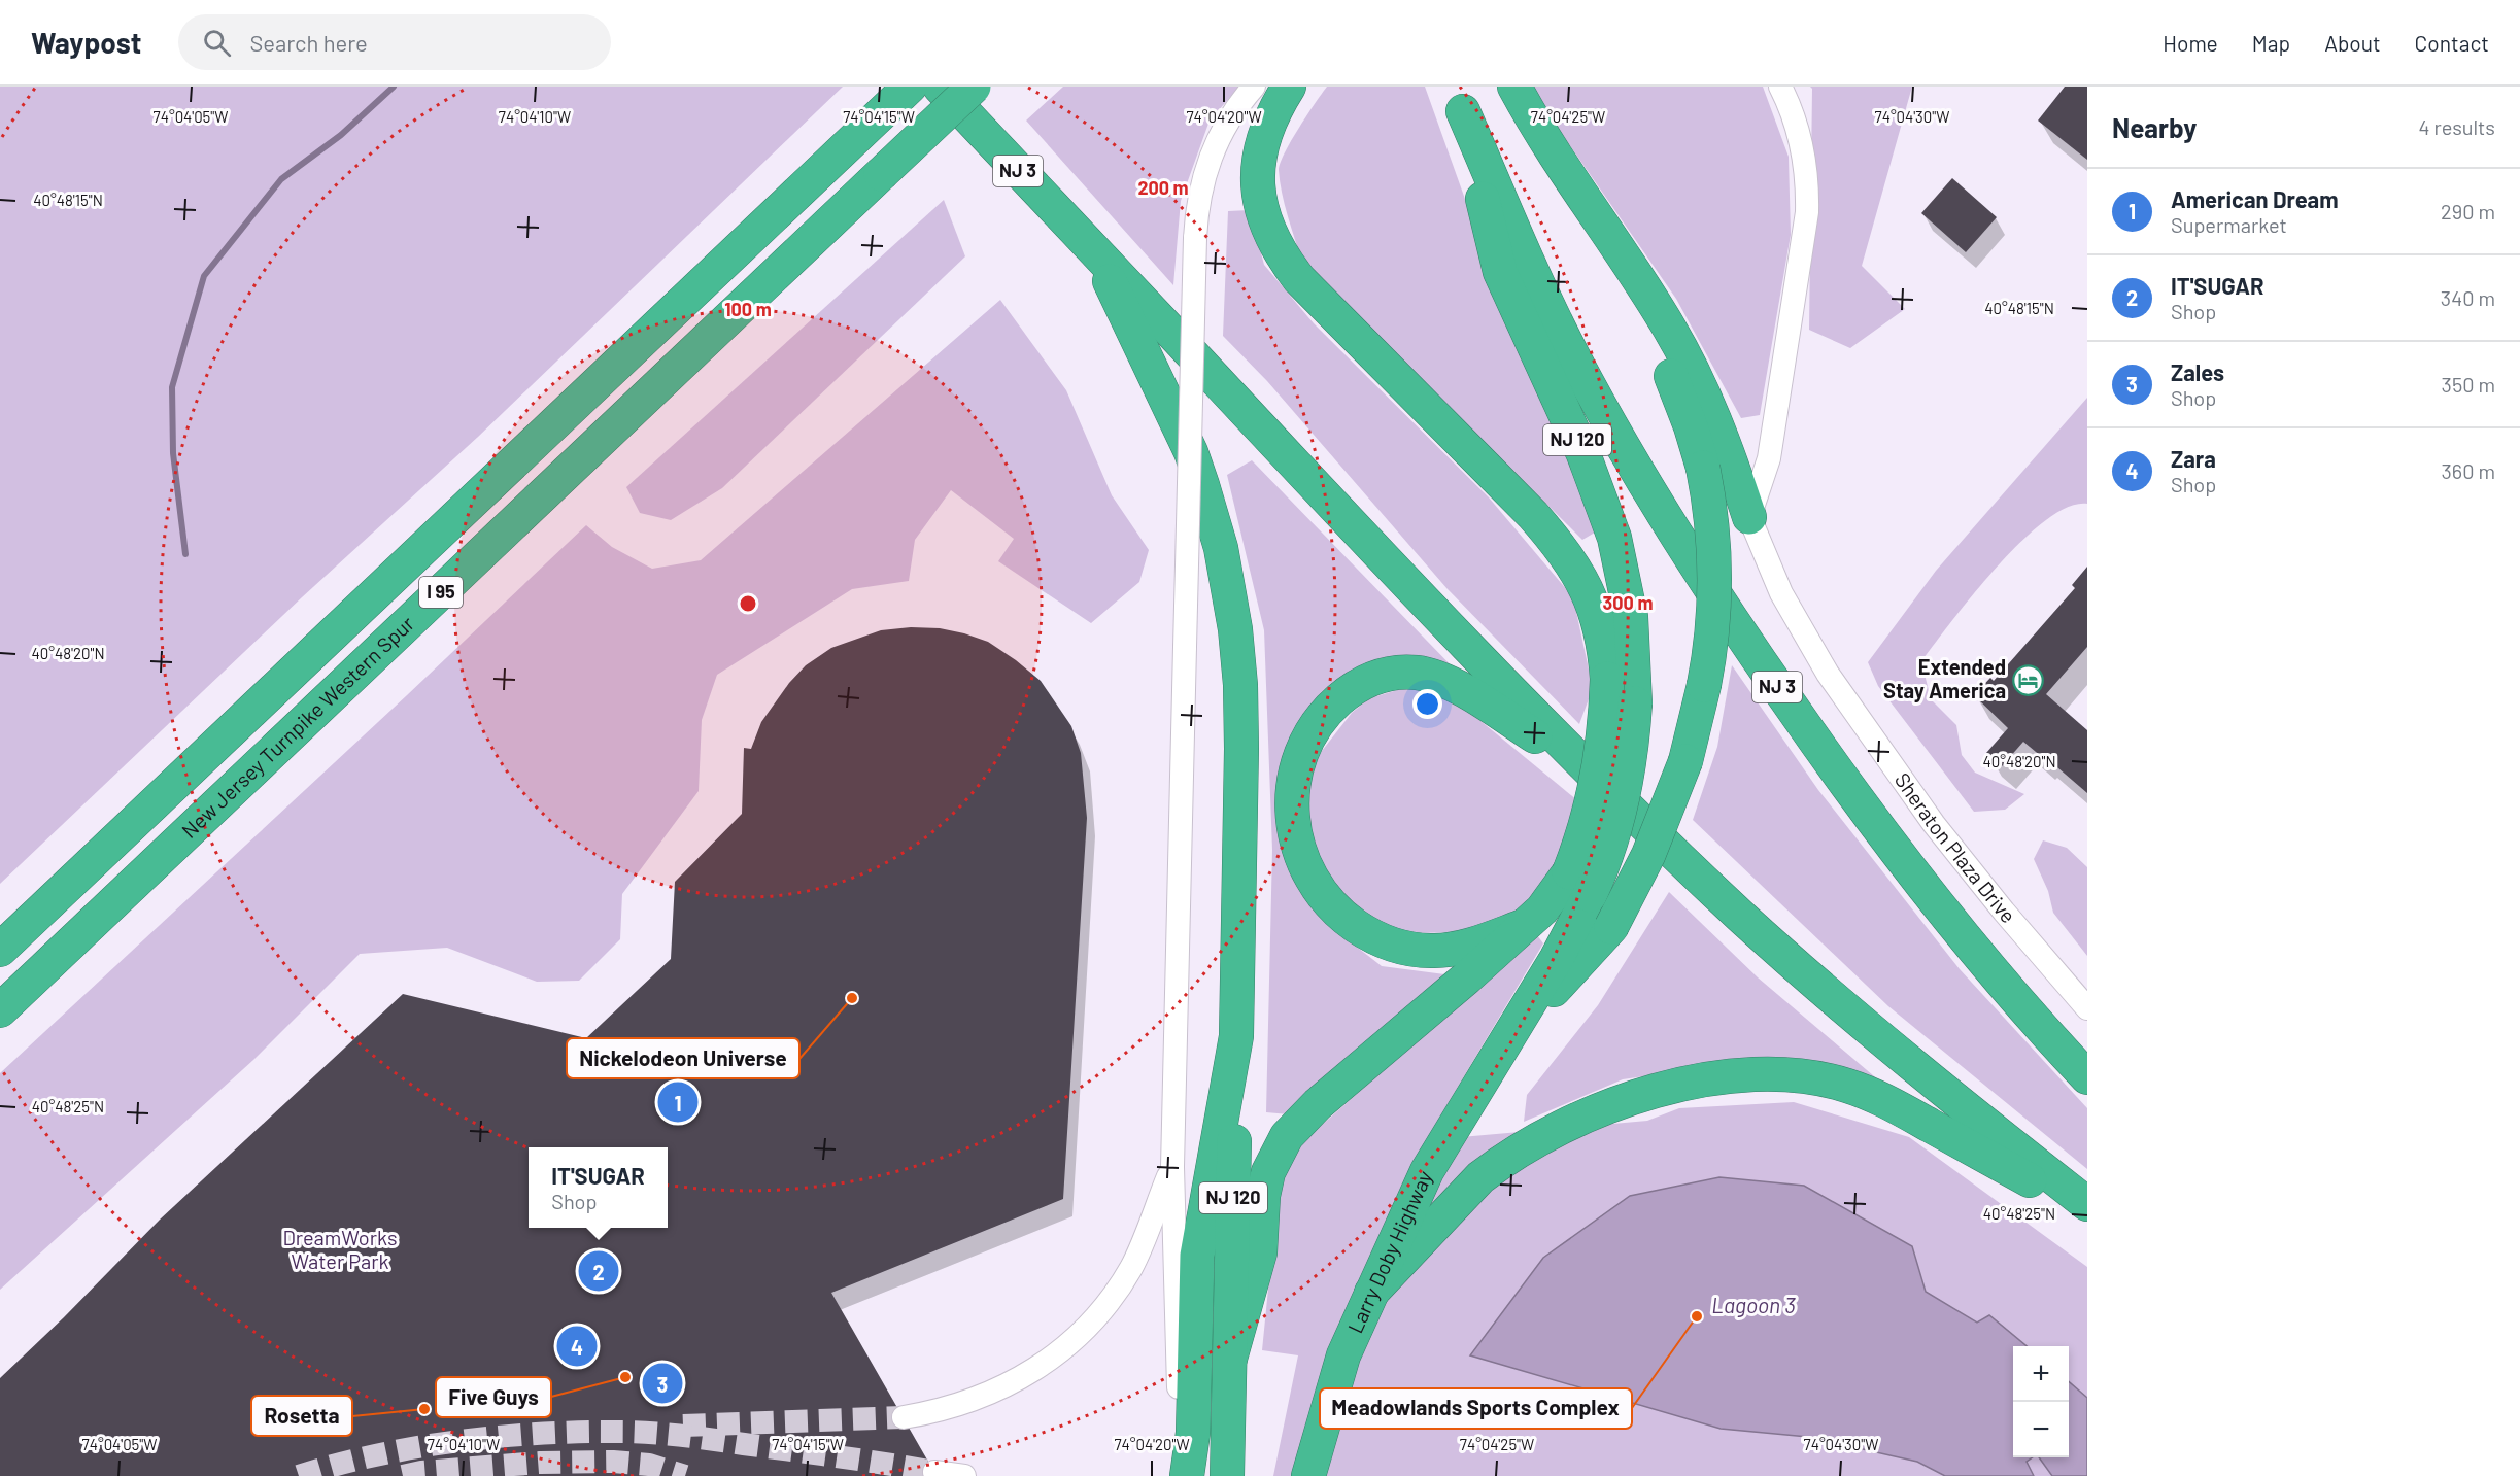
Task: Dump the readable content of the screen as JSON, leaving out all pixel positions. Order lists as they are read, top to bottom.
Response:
{
  "streets": {
    "highway": [
      "NJ 3",
      "NJ 120",
      "I 95",
      "New Jersey Turnpike Western Spur",
      "Larry Doby Highway"
    ],
    "street": ["Sheraton Plaza Drive"]
  },
  "crossings": [
    ["NJ 3", "NJ 120"],
    ["NJ 120", "Larry Doby Highway"]
  ],
  "water": ["Lagoon 3"],
  "parks": ["DreamWorks Water Park"],
  "places": {
    "hotel": ["Extended Stay America"],
    "other": [
      "Nickelodeon Universe",
      "Meadowlands Sports Complex",
      "Five Guys",
      "Rosetta"
    ]
  },
  "page": {
    "header": "Waypost",
    "search": "Search here",
    "nav": [
      "Home",
      "Map",
      "About",
      "Contact"
    ],
    "heading": ["Nearby", "4 results"],
    "list": [
      {
        "mark": "1",
        "name": "American Dream",
        "note": "Supermarket",
        "value": "290 m"
      },
      {
        "mark": "2",
        "name": "IT'SUGAR",
        "note": "Shop",
        "value": "340 m"
      },
      {
        "mark": "3",
        "name": "Zales",
        "note": "Shop",
        "value": "350 m"
      },
      {
        "mark": "4",
        "name": "Zara",
        "note": "Shop",
        "value": "360 m"
      }
    ],
    "pins": [
      "1",
      "2",
      "4",
      "3"
    ],
    "popup": ["IT'SUGAR", "Shop"],
    "map_buttons": ["+", "−"]
  },
  "coordinates": [
    "74°04'05\"W",
    "74°04'10\"W",
    "74°04'15\"W",
    "74°04'20\"W",
    "74°04'25\"W",
    "74°04'30\"W",
    "40°48'15\"N",
    "40°48'20\"N",
    "40°48'25\"N"
  ],
  "rings": ["200 m", "100 m", "300 m"]
}
